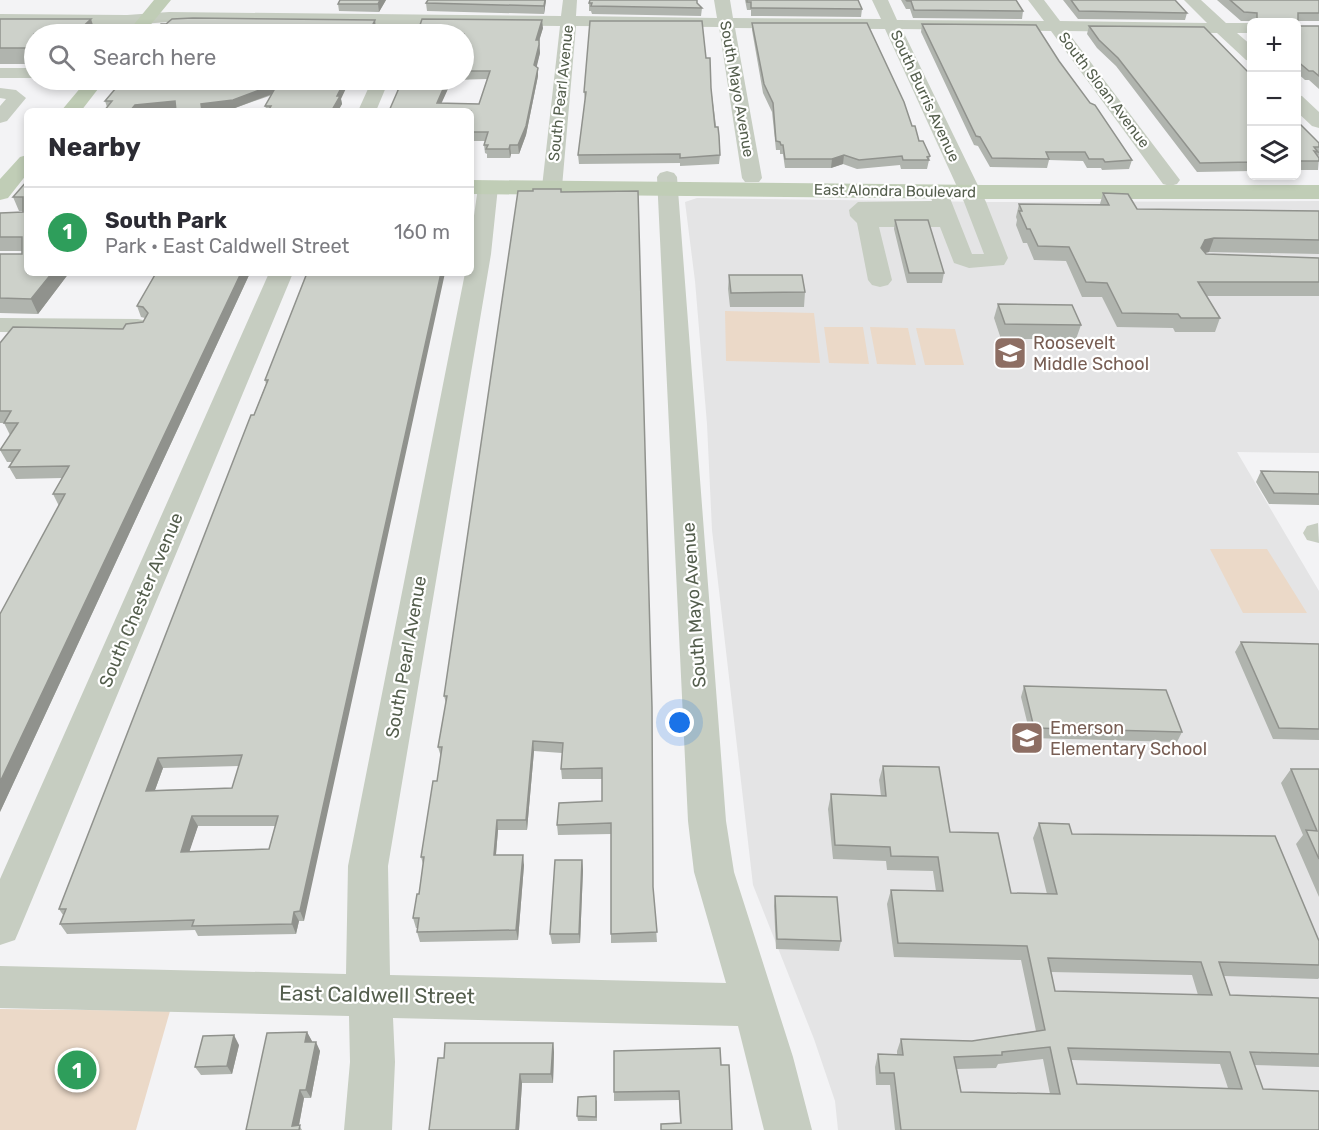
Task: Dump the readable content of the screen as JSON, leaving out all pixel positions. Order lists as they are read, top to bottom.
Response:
{
  "streets": {
    "main road": ["East Alondra Boulevard"],
    "street": [
      "South Mayo Avenue",
      "South Sloan Avenue",
      "South Pearl Avenue",
      "South Burris Avenue",
      "South Chester Avenue",
      "East Caldwell Street"
    ]
  },
  "crossings": [
    ["South Mayo Avenue", "East Alondra Boulevard"],
    ["South Mayo Avenue", "East Caldwell Street"],
    ["South Sloan Avenue", "East Alondra Boulevard"],
    ["South Pearl Avenue", "East Alondra Boulevard"],
    ["South Pearl Avenue", "East Caldwell Street"],
    ["South Burris Avenue", "East Alondra Boulevard"]
  ],
  "places": {
    "school or university": ["Roosevelt Middle School", "Emerson Elementary School"]
  },
  "page": {
    "map_buttons": ["+", "−"],
    "search": "Search here",
    "heading": "Nearby",
    "list": [
      {
        "mark": "1",
        "name": "South Park",
        "note": "Park · East Caldwell Street",
        "value": "160 m"
      }
    ],
    "pins": "1"
  }
}
